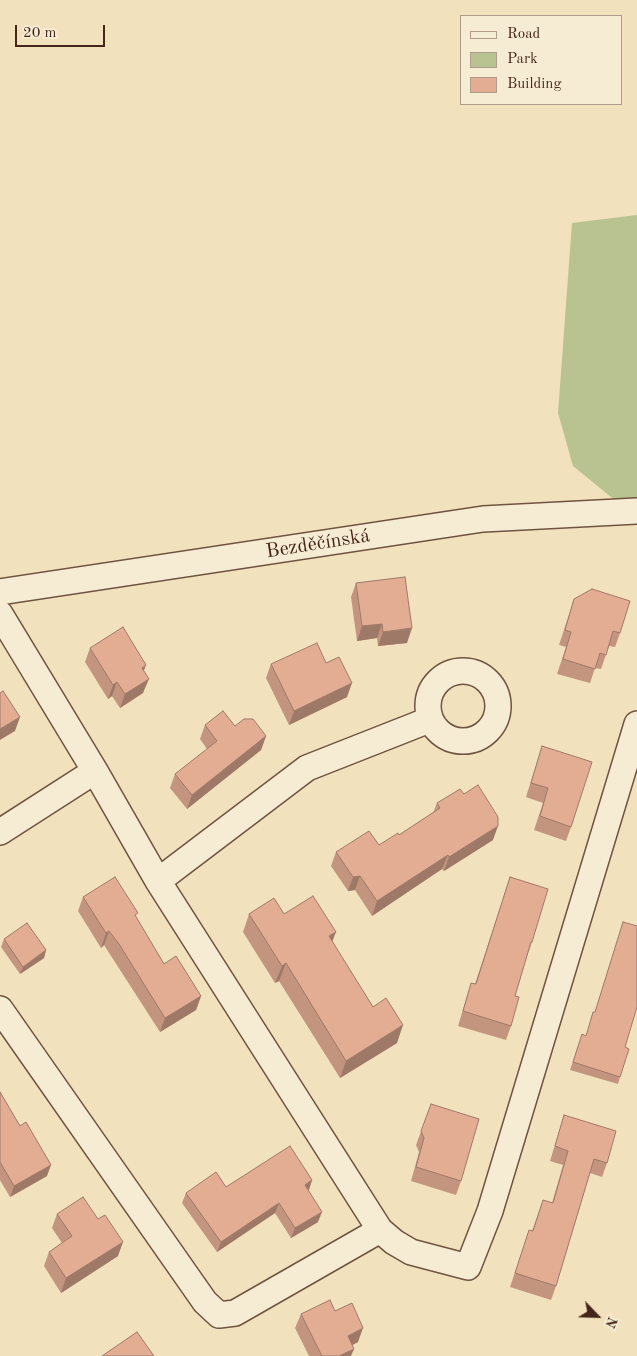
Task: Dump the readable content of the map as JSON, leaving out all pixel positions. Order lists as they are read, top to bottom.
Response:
{
  "streets": {
    "street": ["Bezděčínská"]
  },
  "legend": ["Road", "Park", "Building"],
  "scale_bar": "20 m",
  "north": "bottom right"
}
